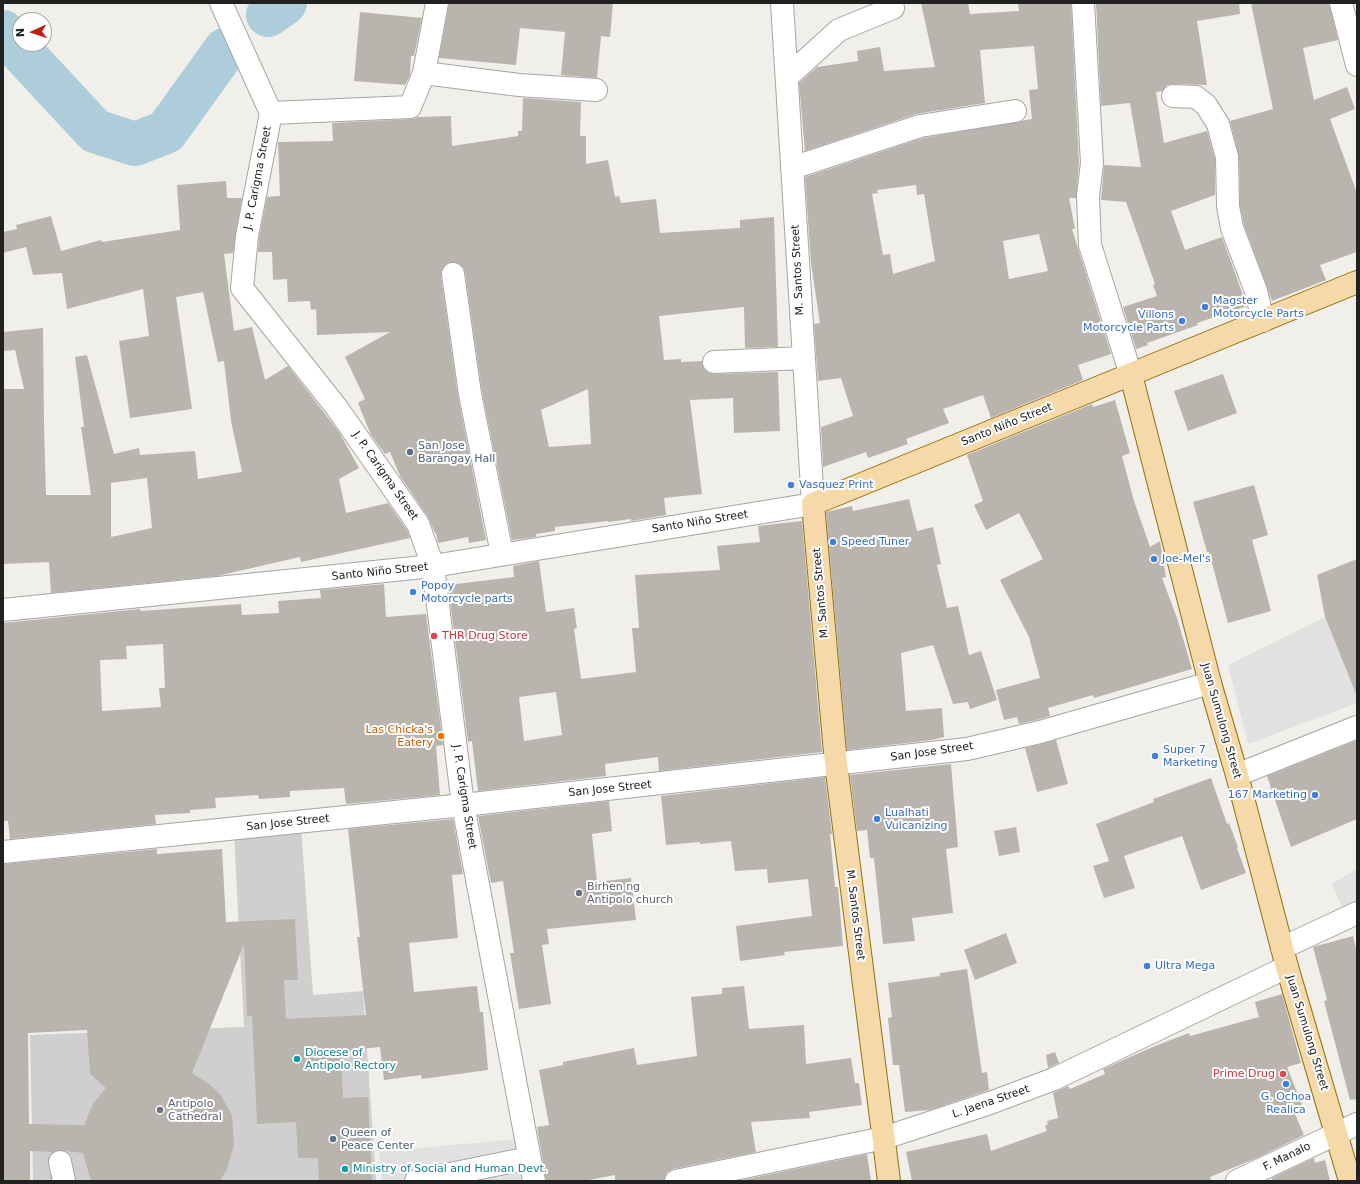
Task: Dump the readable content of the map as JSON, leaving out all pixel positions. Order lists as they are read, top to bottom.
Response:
{
  "streets": {
    "main road": ["M. Santos Street", "Santo Niño Street", "Juan Sumulong Street"],
    "street": [
      "J. P. Carigma Street",
      "San Jose Street",
      "L. Jaena Street",
      "F. Manalo"
    ]
  },
  "crossings": [
    ["J. P. Carigma Street", "Santo Niño Street"],
    ["J. P. Carigma Street", "San Jose Street"],
    ["M. Santos Street", "Santo Niño Street"],
    ["M. Santos Street", "San Jose Street"],
    ["M. Santos Street", "L. Jaena Street"],
    ["Santo Niño Street", "Juan Sumulong Street"],
    ["Juan Sumulong Street", "San Jose Street"],
    ["Juan Sumulong Street", "L. Jaena Street"],
    ["Juan Sumulong Street", "F. Manalo"]
  ],
  "places": [
    "Magster Motorcycle Parts",
    "Villons Motorcycle Parts",
    "San Jose Barangay Hall",
    "Vasquez Print",
    "Speed Tuner",
    "Joe-Mel's",
    "Popoy Motorcycle parts",
    "THR Drug Store",
    "Las Chicka's Eatery",
    "Super 7 Marketing",
    "167 Marketing",
    "Lualhati Vulcanizing",
    "Birhen ng Antipolo church",
    "Ultra Mega",
    "Diocese of Antipolo Rectory",
    "Prime Drug",
    "G. Ochoa Realica",
    "Antipolo Cathedral",
    "Queen of Peace Center",
    "Ministry of Social and Human Devt."
  ],
  "north": "left"
}
